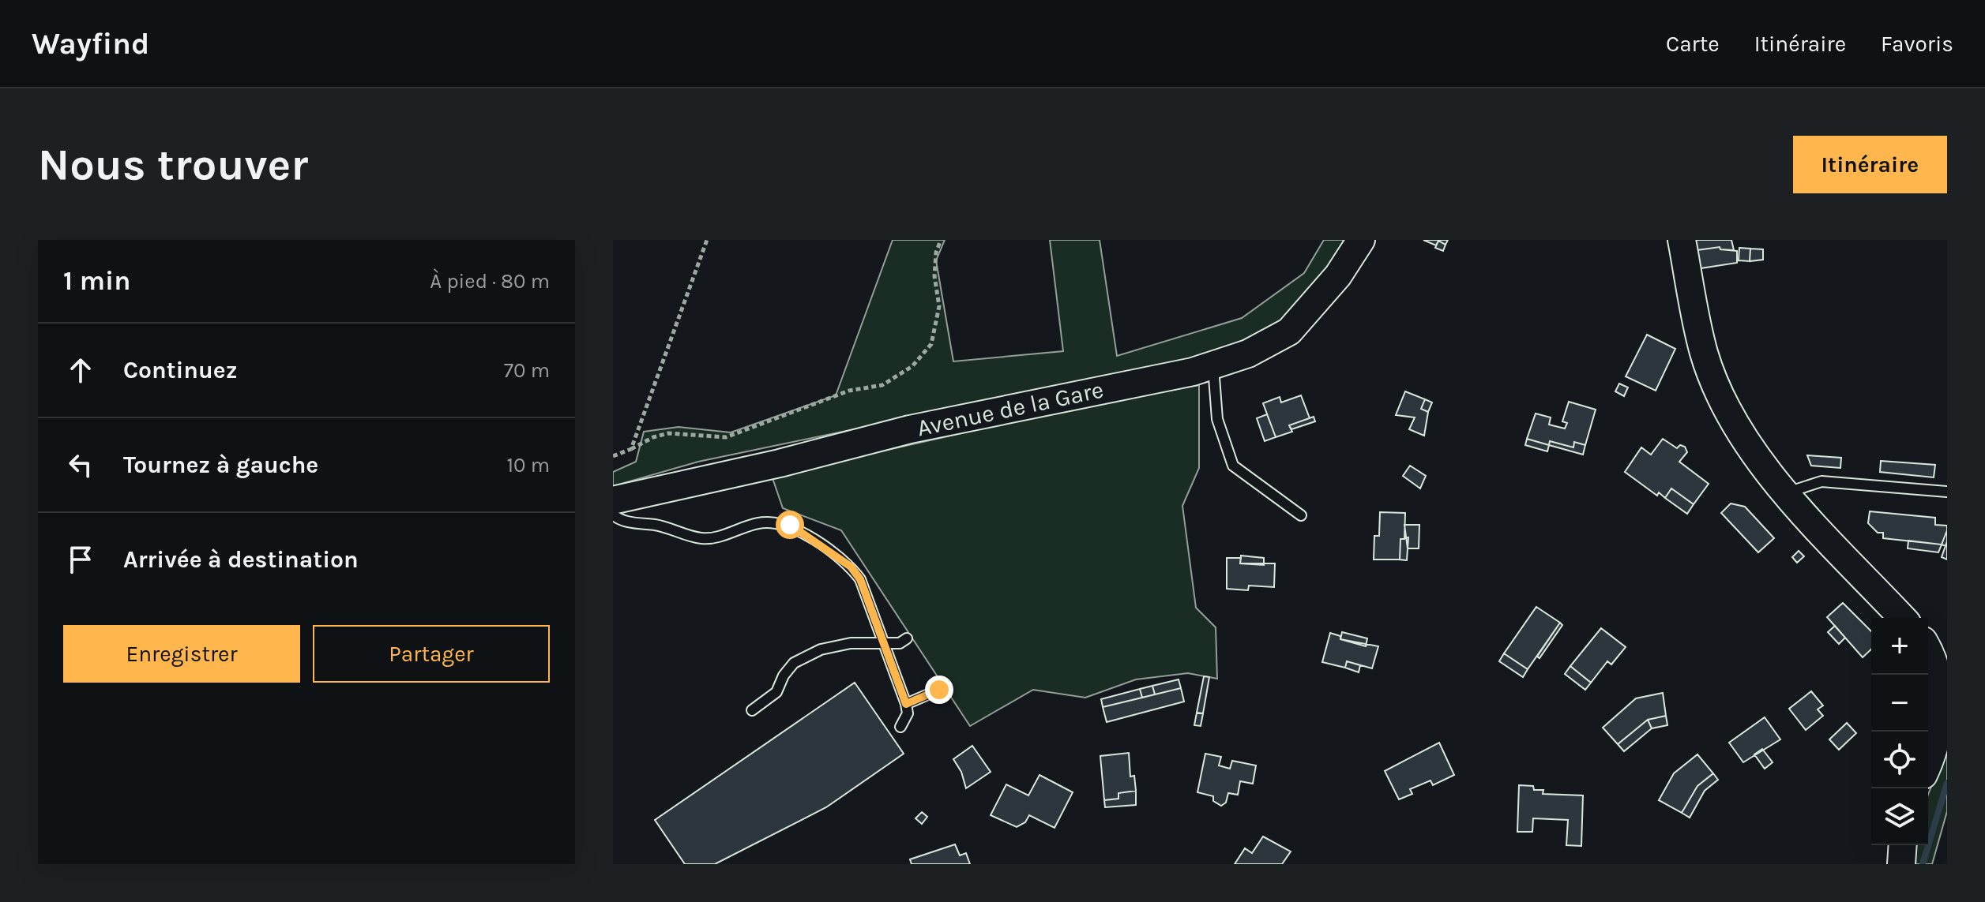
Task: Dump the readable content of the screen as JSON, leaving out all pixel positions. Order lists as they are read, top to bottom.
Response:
{
  "streets": {
    "street": ["Avenue de la Gare"]
  },
  "page": {
    "header": "Wayfind",
    "nav": ["Carte", "Itinéraire", "Favoris"],
    "buttons": [
      "Itinéraire",
      ["Enregistrer", "Partager"]
    ],
    "title": "Nous trouver",
    "heading": ["1 min", "À pied · 80 m"],
    "list": [
      ["Continuez", "70 m"],
      ["Tournez à gauche", "10 m"],
      "Arrivée à destination"
    ],
    "map_buttons": ["+", "−"]
  }
}
